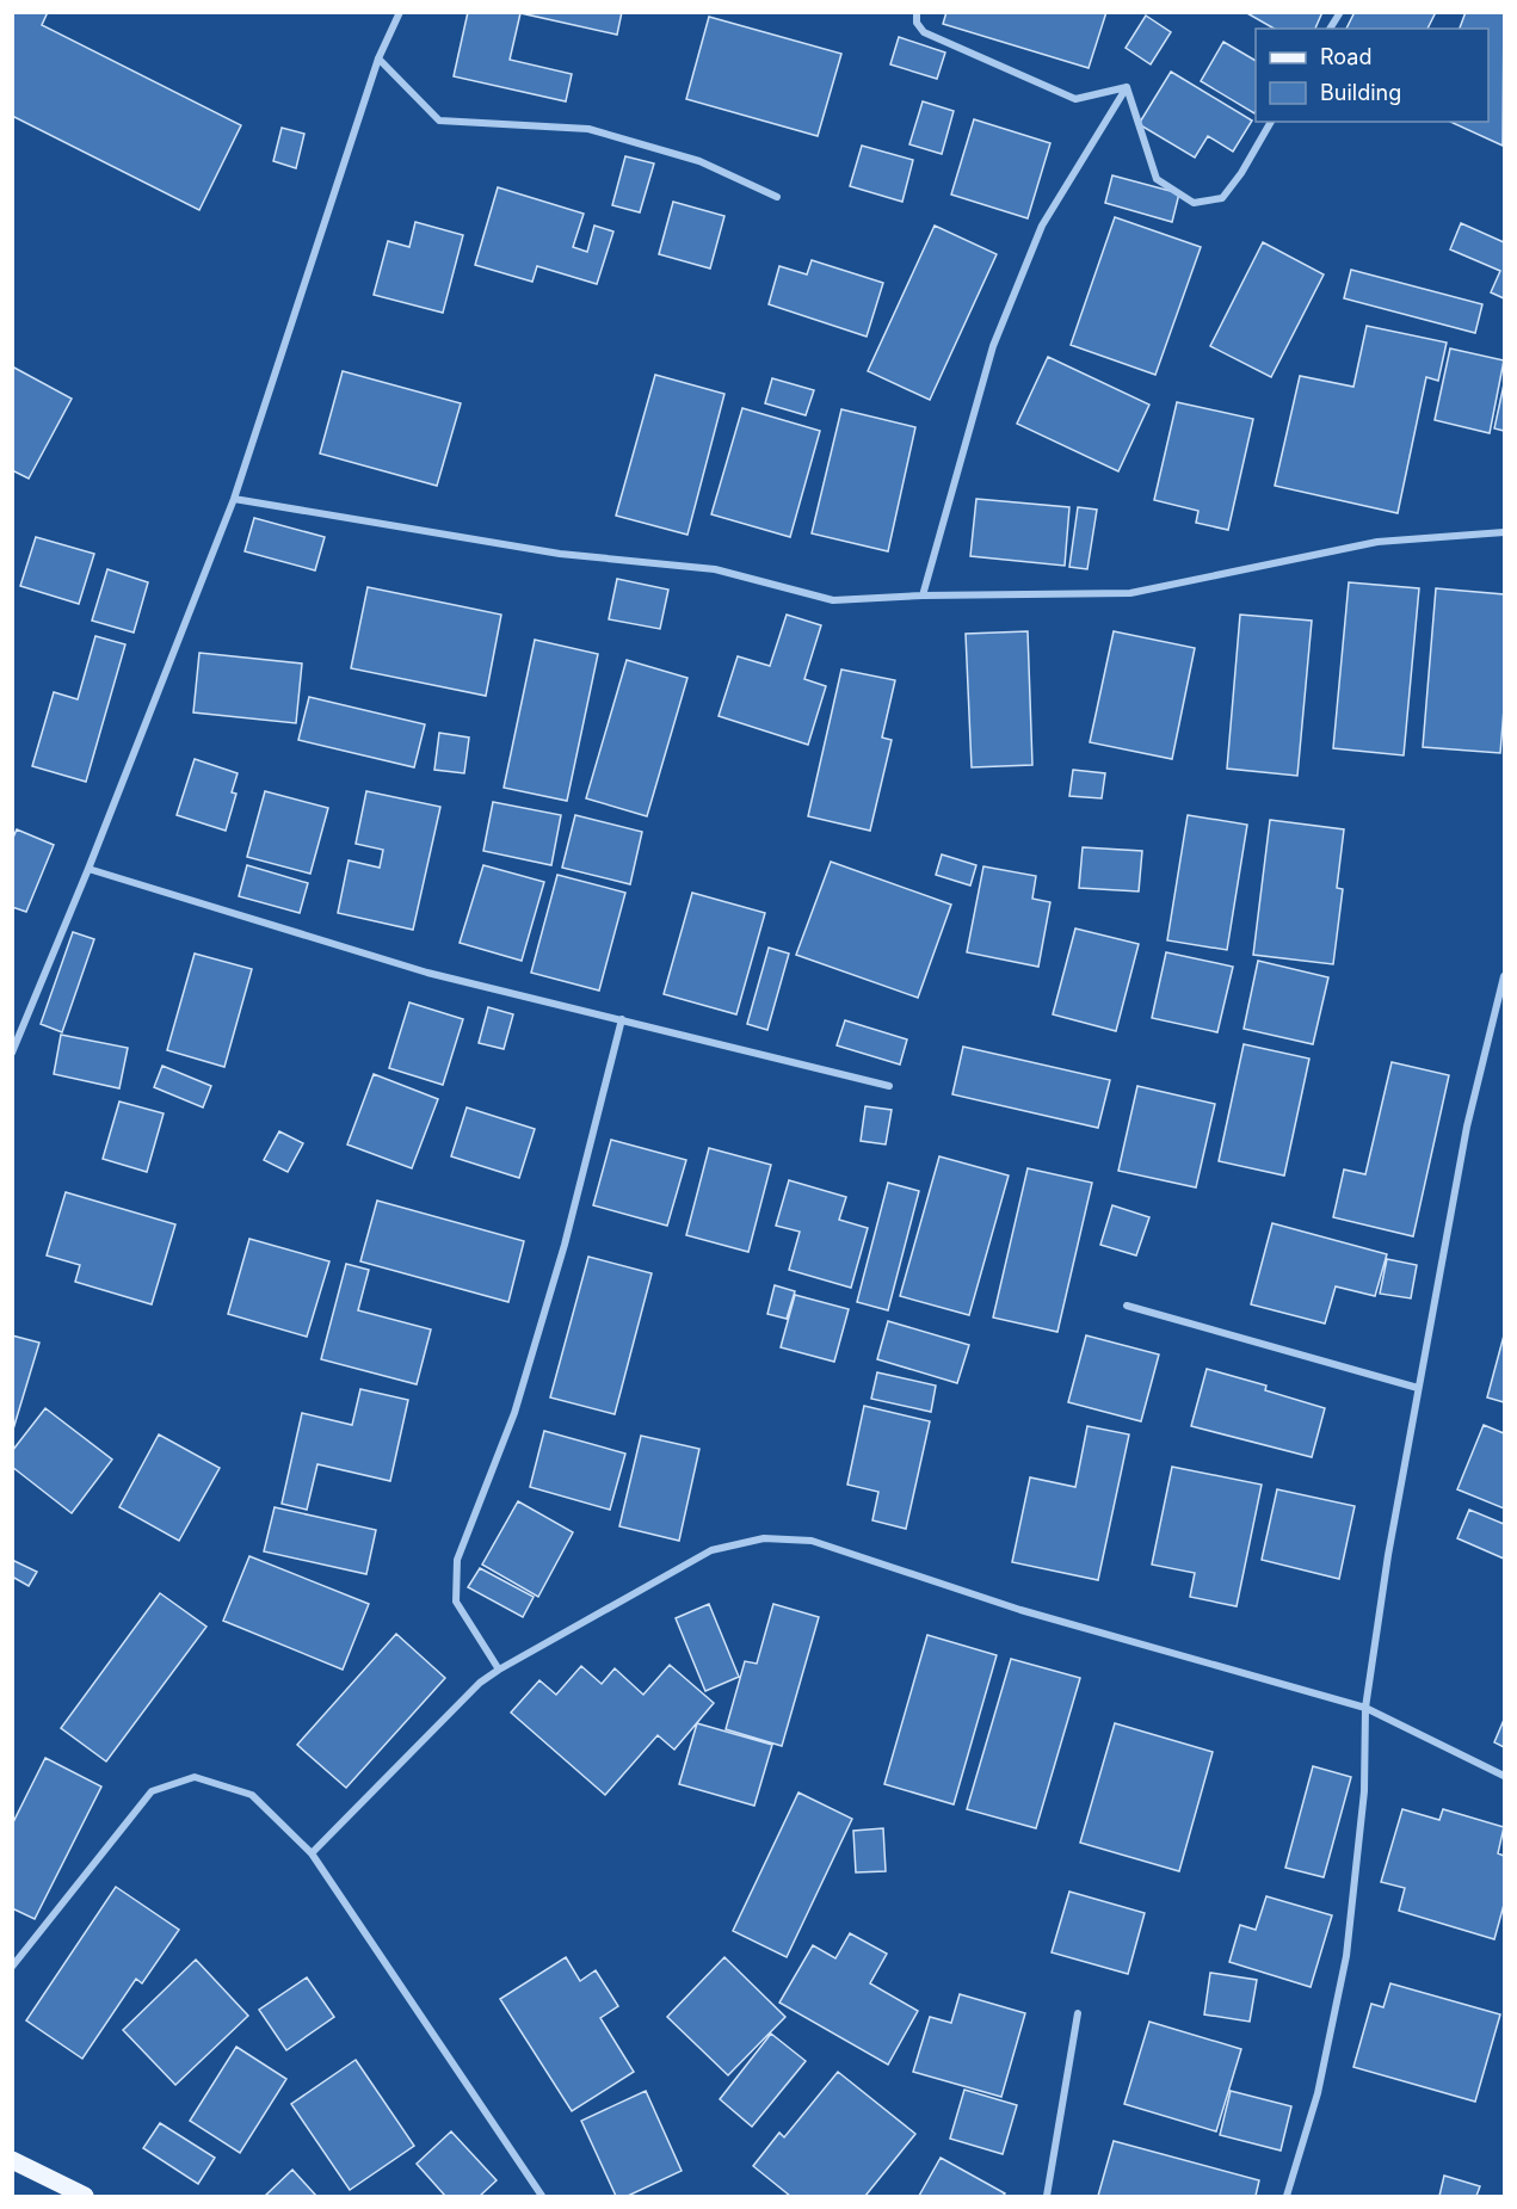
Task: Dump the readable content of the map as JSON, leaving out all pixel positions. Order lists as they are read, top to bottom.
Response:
{
  "legend": ["Road", "Building"]
}
